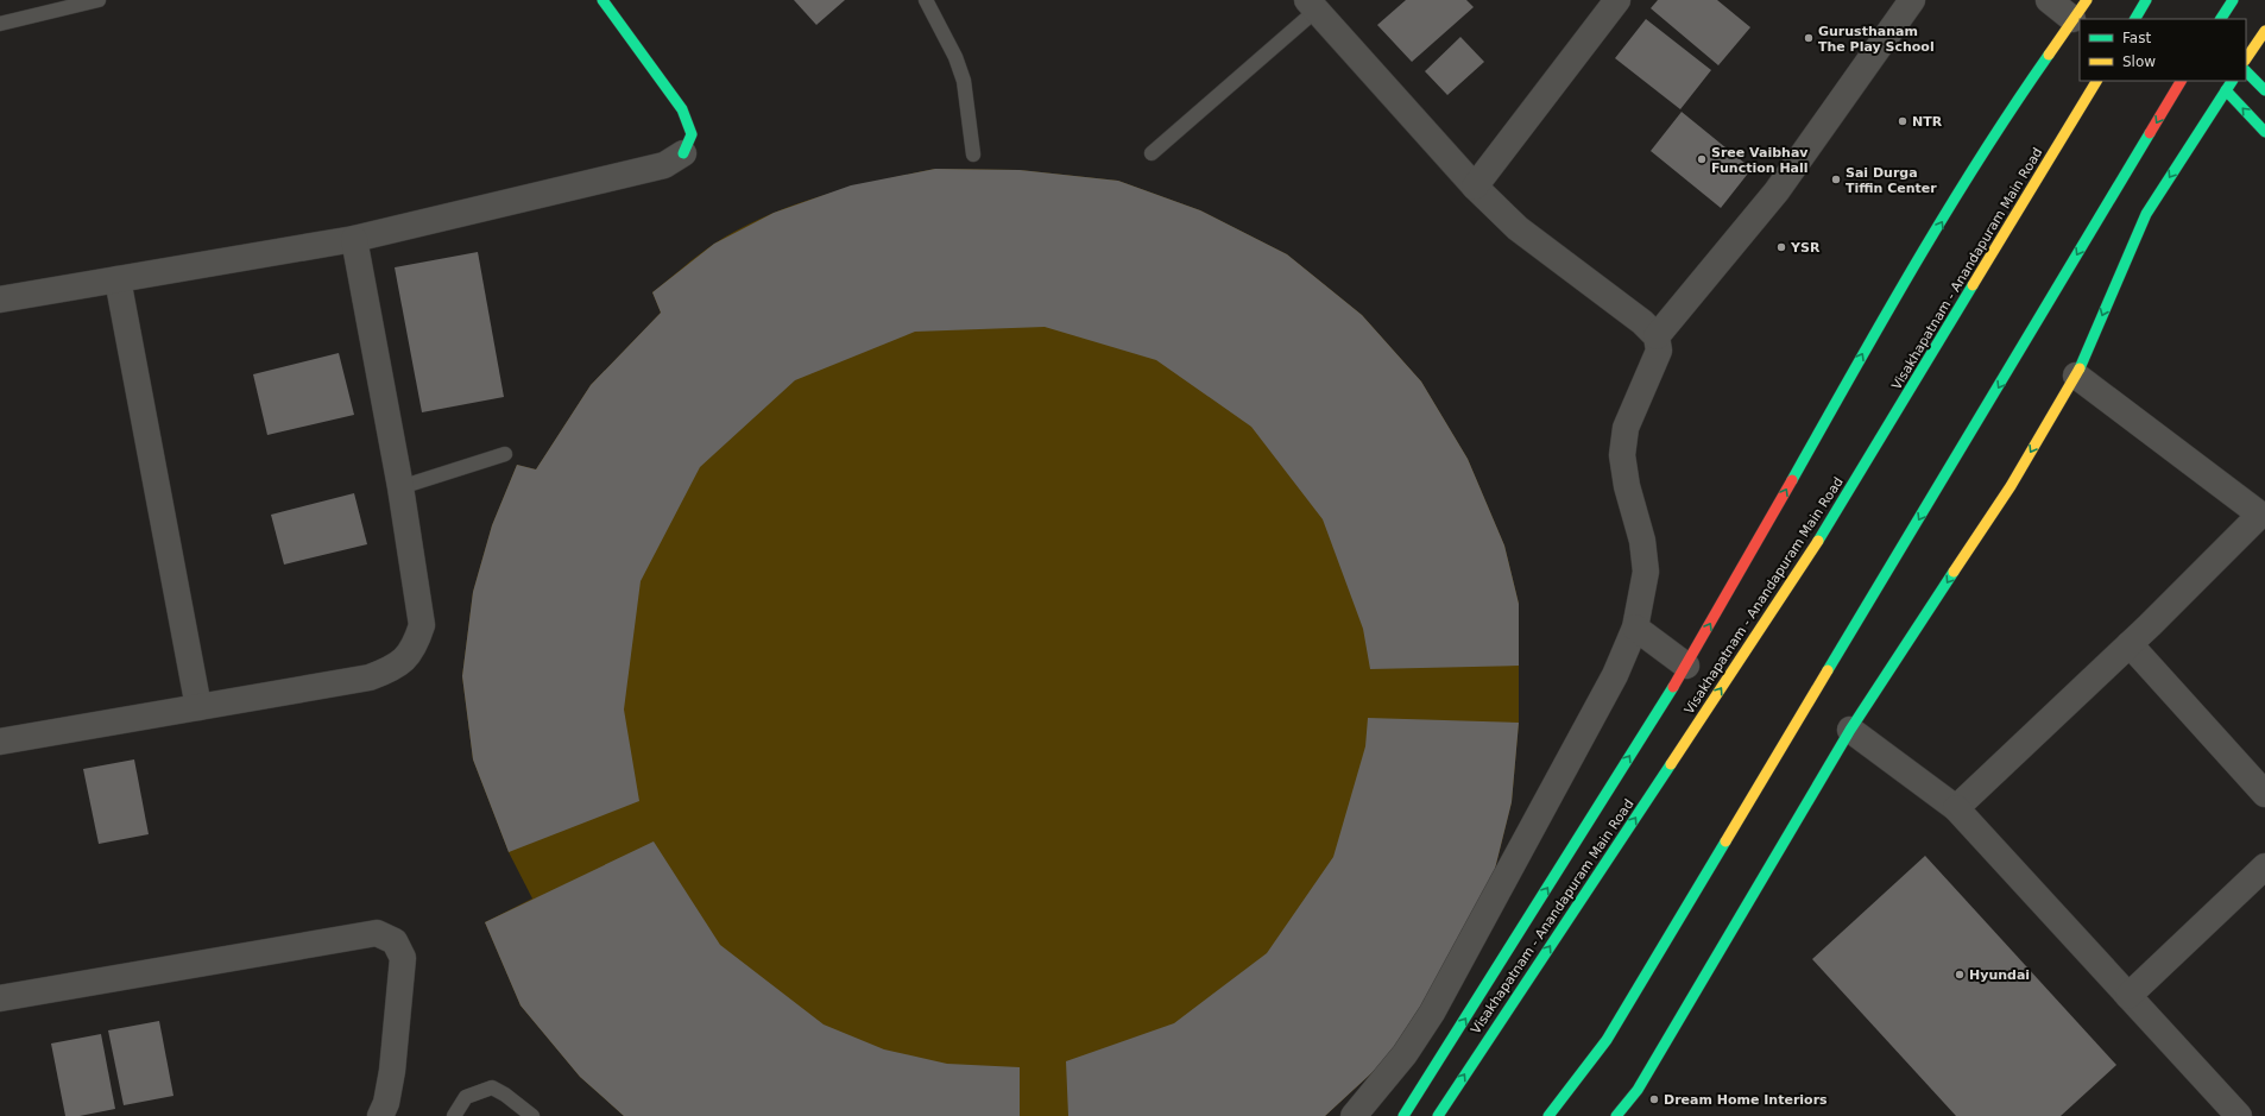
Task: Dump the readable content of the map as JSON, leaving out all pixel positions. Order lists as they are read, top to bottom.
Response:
{
  "streets": {
    "street": ["Visakhapatnam - Anandapuram Main Road"]
  },
  "places": [
    "Gurusthanam The Play School",
    "NTR",
    "Sree Vaibhav Function Hall",
    "Sai Durga Tiffin Center",
    "YSR",
    "Hyundai",
    "Dream Home Interiors"
  ],
  "legend": ["Fast", "Slow"]
}
